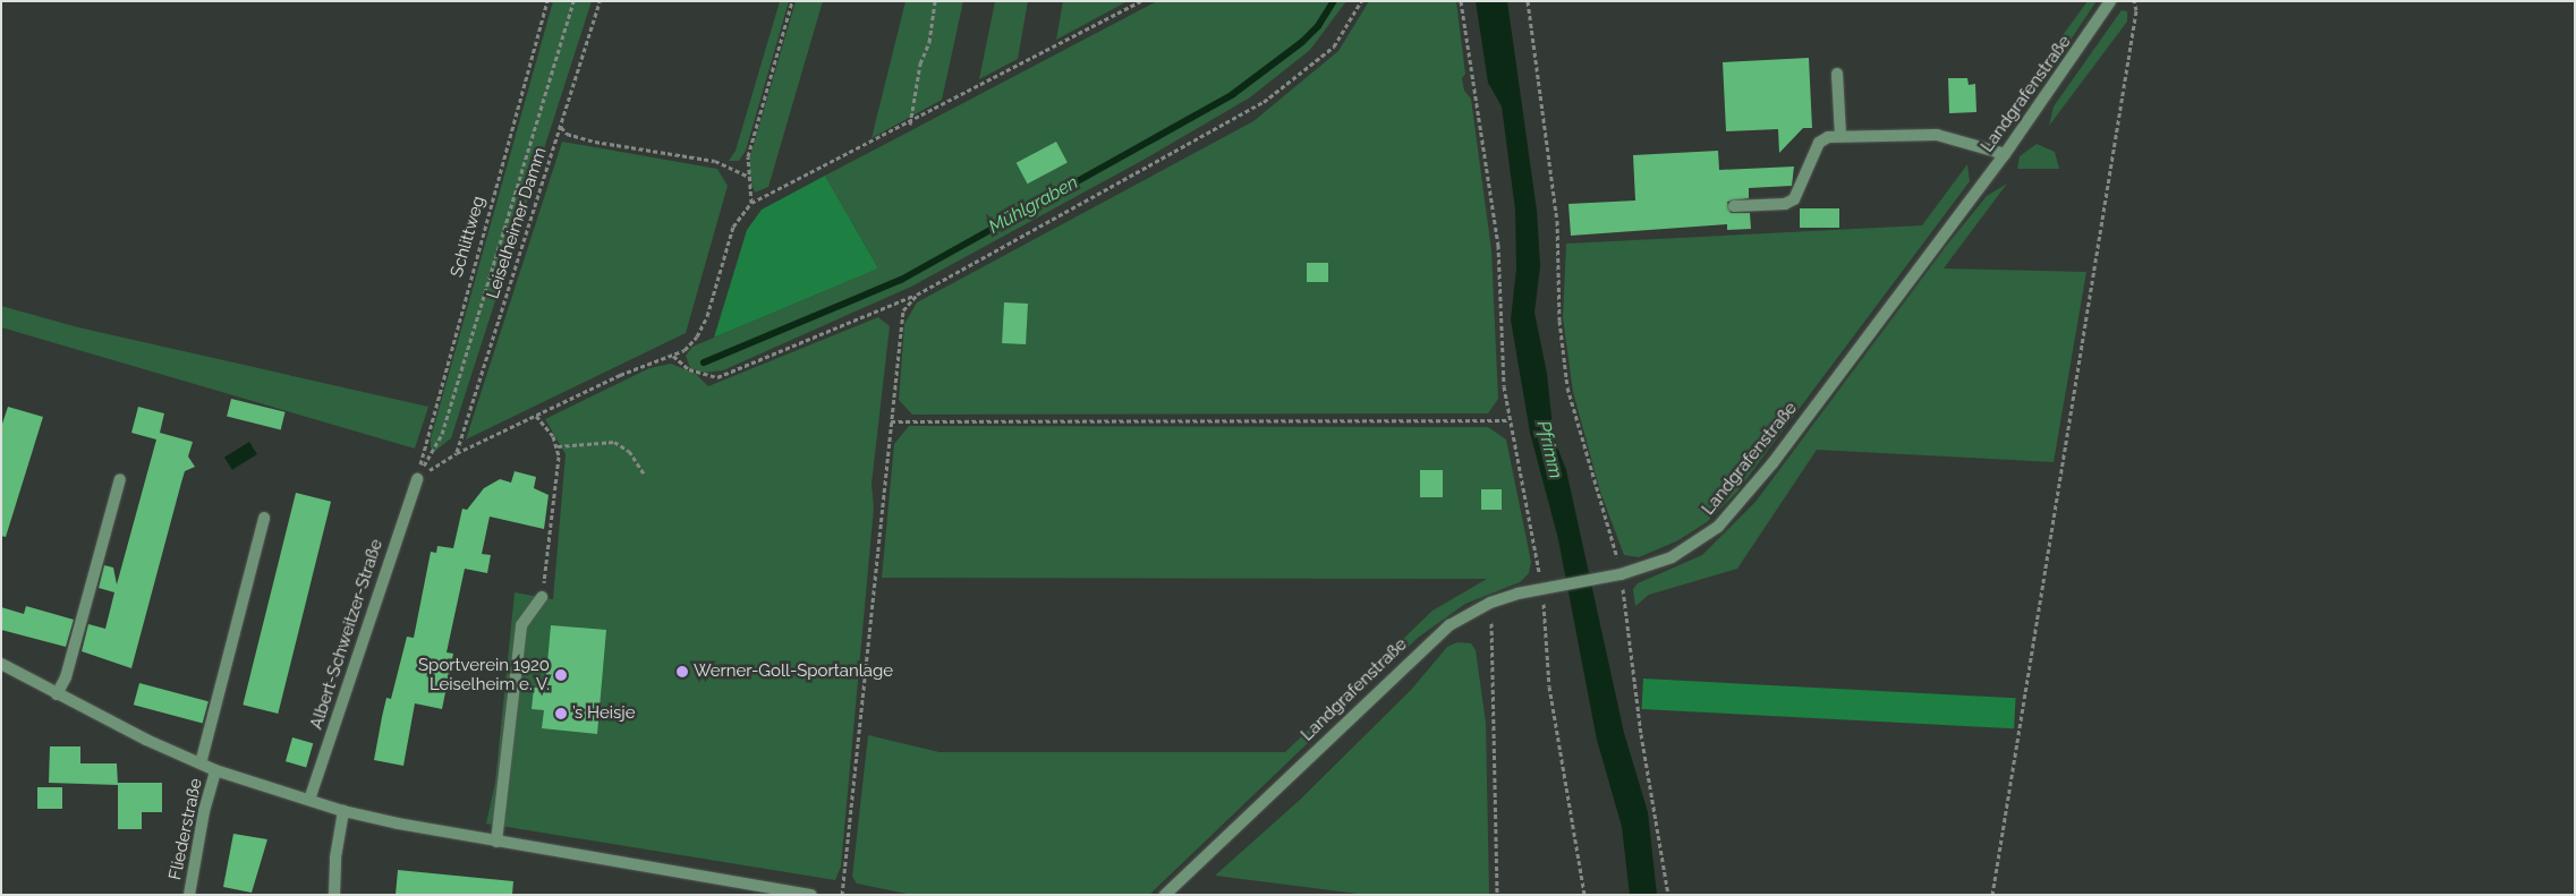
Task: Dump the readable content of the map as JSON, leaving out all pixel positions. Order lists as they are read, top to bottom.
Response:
{
  "streets": {
    "street": ["Landgrafenstraße", "Albert-Schweitzer-Straße", "Fliederstraße"],
    "path": ["Leiselheimer Damm", "Schlittweg"]
  },
  "crossings": [
    ["Schlittweg", "Albert-Schweitzer-Straße"]
  ],
  "water": ["Mühlgraben", "Pfrimm"],
  "places": ["Werner-Goll-Sportanlage", "Sportverein 1920 Leiselheim e. V.", "’s Heisje"]
}
